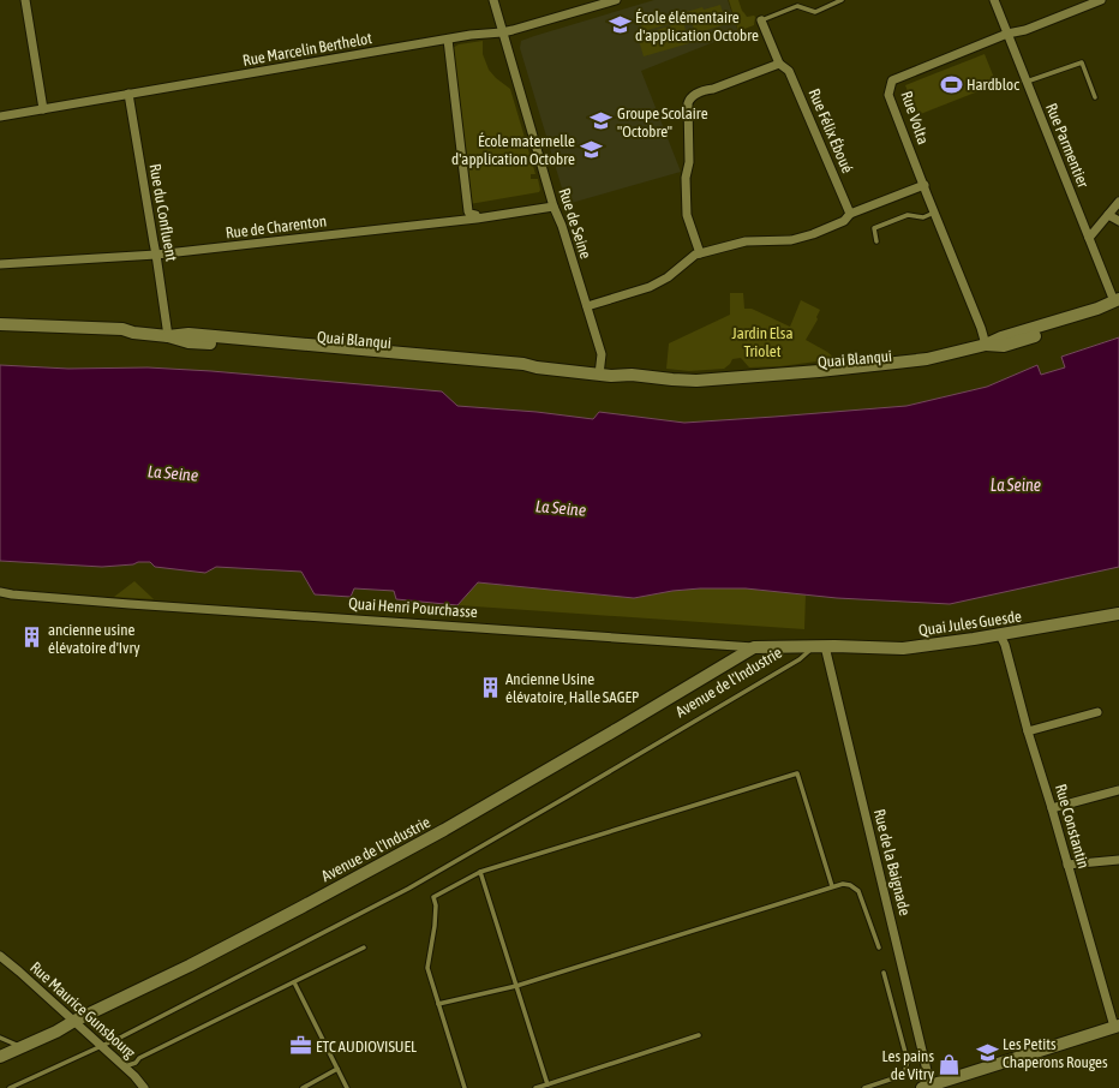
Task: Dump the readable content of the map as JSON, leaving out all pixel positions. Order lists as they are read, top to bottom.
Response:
{
  "streets": {
    "main road": [
      "Quai Blanqui",
      "Quai Henri Pourchasse",
      "Quai Jules Guesde",
      "Avenue de l'Industrie"
    ],
    "street": [
      "Rue Marcelin Berthelot",
      "Rue Volta",
      "Rue Félix Éboué",
      "Rue Parmentier",
      "Rue du Confluent",
      "Rue de Seine",
      "Rue de Charenton",
      "Rue Constantin",
      "Rue de la Baignade",
      "Rue Maurice Gunsbourg"
    ]
  },
  "crossings": [
    ["Rue Marcelin Berthelot", "Rue du Confluent"],
    ["Rue Marcelin Berthelot", "Rue de Seine"],
    ["Rue Volta", "Rue Parmentier"],
    ["Rue Volta", "Quai Blanqui"],
    ["Rue Parmentier", "Quai Blanqui"],
    ["Rue du Confluent", "Rue de Charenton"],
    ["Rue du Confluent", "Quai Blanqui"],
    ["Rue de Seine", "Rue de Charenton"],
    ["Rue de Seine", "Quai Blanqui"],
    ["Quai Henri Pourchasse", "Quai Jules Guesde"],
    ["Quai Henri Pourchasse", "Avenue de l'Industrie"],
    ["Quai Henri Pourchasse", "Rue de la Baignade"],
    ["Quai Jules Guesde", "Avenue de l'Industrie"],
    ["Quai Jules Guesde", "Rue Constantin"],
    ["Quai Jules Guesde", "Rue de la Baignade"],
    ["Avenue de l'Industrie", "Rue de la Baignade"],
    ["Avenue de l'Industrie", "Rue Maurice Gunsbourg"]
  ],
  "water": ["La Seine"],
  "parks": ["Jardin Elsa Triolet"],
  "places": {
    "school or university": [
      "École élémentaire d'application Octobre",
      "Groupe Scolaire \"Octobre\"",
      "École maternelle d'application Octobre",
      "Les Petits Chaperons Rouges"
    ],
    "sports": ["Hardbloc"],
    "building": ["ancienne usine élévatoire d'Ivry", "Ancienne Usine élévatoire, Halle SAGEP"],
    "office": ["ETC AUDIOVISUEL"],
    "shop": ["Les pains de Vitry"]
  }
}
